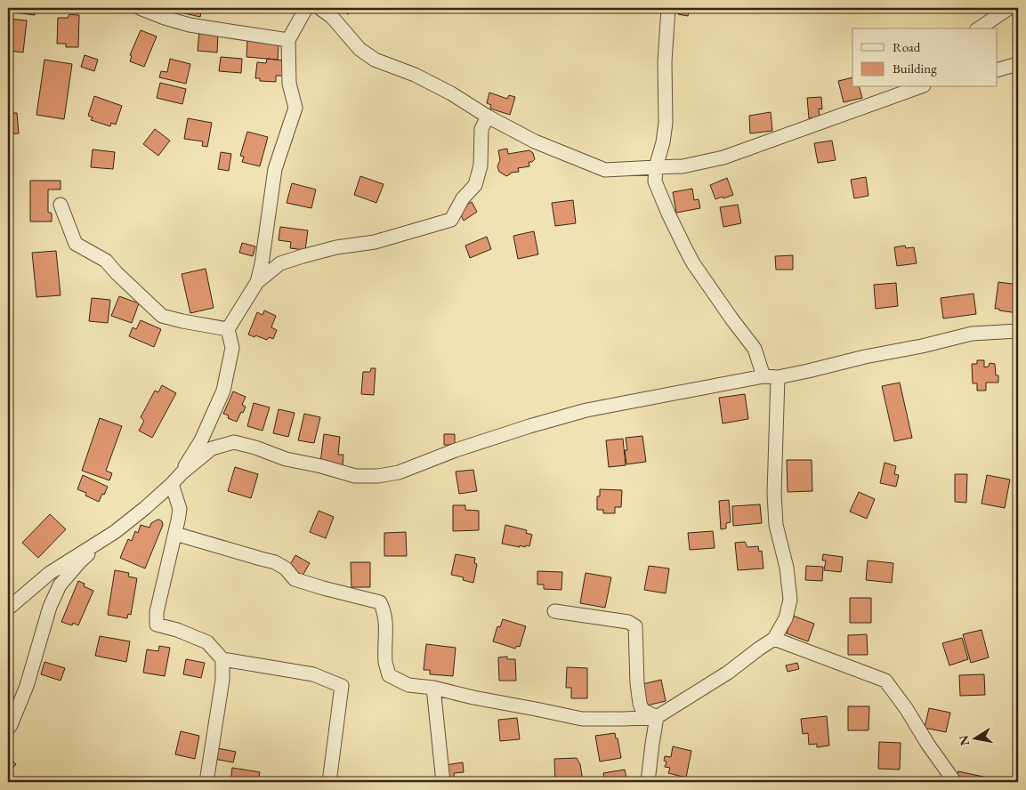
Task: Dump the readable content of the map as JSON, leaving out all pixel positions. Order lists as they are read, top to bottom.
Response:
{
  "legend": ["Road", "Building"],
  "north": "left"
}
